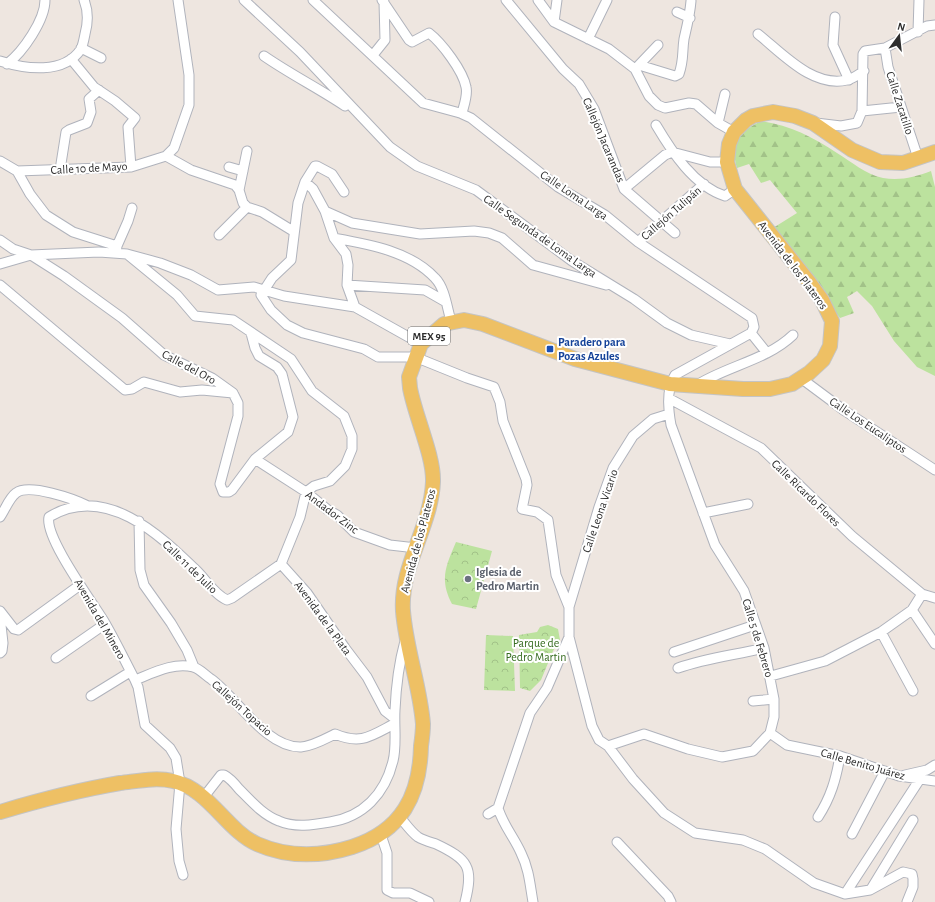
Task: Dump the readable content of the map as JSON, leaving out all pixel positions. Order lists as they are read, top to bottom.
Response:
{
  "streets": {
    "main road": ["Avenida de los Plateros", "MEX 95"],
    "street": [
      "Calle Zacatillo",
      "Callejón Jacarandas",
      "Calle 10 de Mayo",
      "Calle Loma Larga",
      "Callejón Tulipán",
      "Calle Segunda de Loma Larga",
      "Calle del Oro",
      "Calle Los Eucaliptos",
      "Calle Ricardo Flores",
      "Calle Leona Vicario",
      "Andador Zinc",
      "Calle 11 de Julio",
      "Avenida de la Plata",
      "Avenida del Minero",
      "Calle 5 de Febrero",
      "Callejón Topacio",
      "Calle Benito Juárez"
    ]
  },
  "crossings": [
    ["Callejón Jacarandas", "Callejón Tulipán"],
    ["Calle Loma Larga", "Callejón Tulipán"],
    ["Avenida de los Plateros", "Calle Los Eucaliptos"],
    ["Avenida de los Plateros", "Andador Zinc"],
    ["Avenida de los Plateros", "Avenida del Minero"],
    ["Avenida de los Plateros", "Calle 5 de Febrero"],
    ["Calle Ricardo Flores", "Calle 5 de Febrero"],
    ["Calle Leona Vicario", "Calle 5 de Febrero"],
    ["Calle 11 de Julio", "Avenida de la Plata"],
    ["Calle 11 de Julio", "Avenida del Minero"],
    ["Avenida de la Plata", "Callejón Topacio"],
    ["Calle 5 de Febrero", "Calle Benito Juárez"]
  ],
  "parks": ["Parque de Pedro Martin"],
  "places": {
    "transit": ["Paradero para Pozas Azules"],
    "other": ["Iglesia de Pedro Martin"]
  },
  "north": "top"
}
